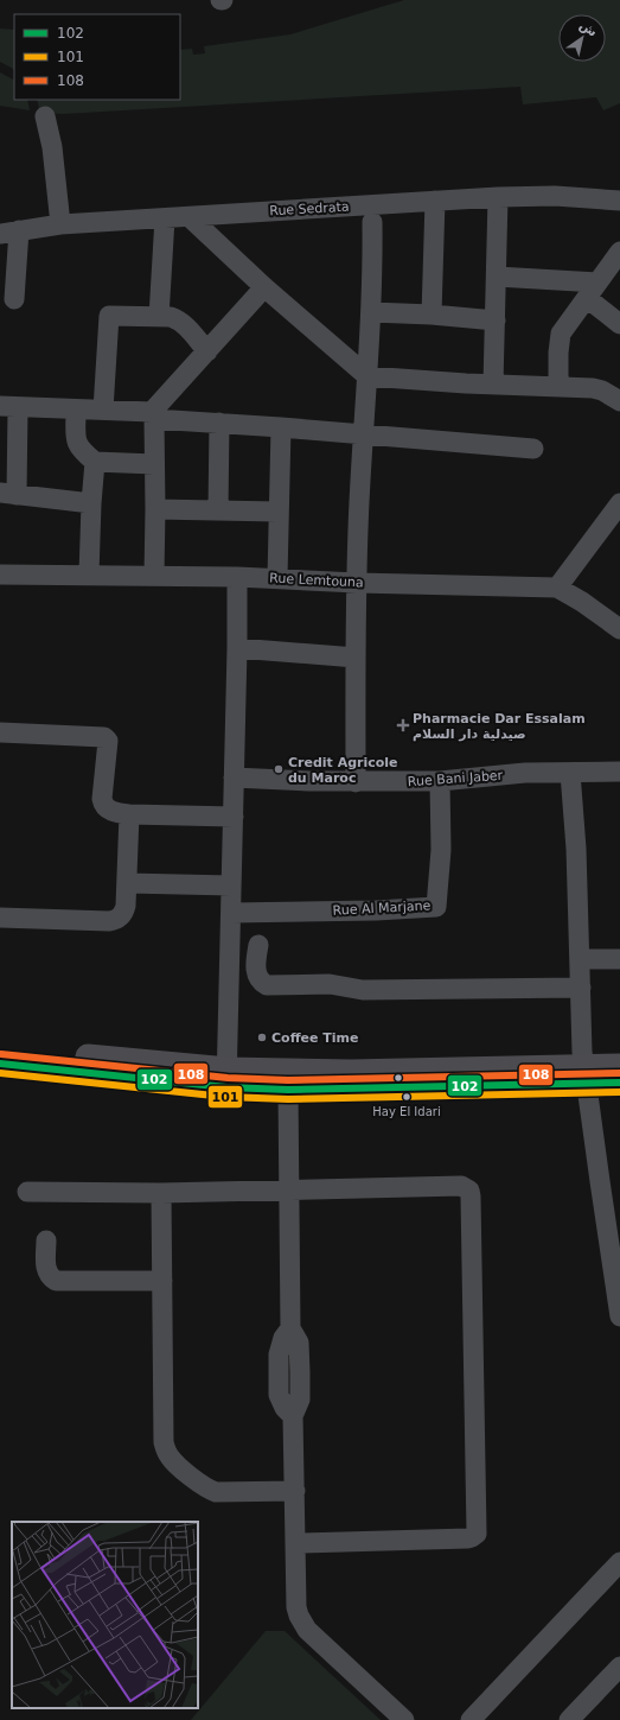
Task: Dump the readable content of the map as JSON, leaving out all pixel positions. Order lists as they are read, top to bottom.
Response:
{
  "streets": {
    "street": [
      "Rue Sedrata",
      "Rue Lemtouna",
      "Rue Bani Jaber",
      "Rue Al Marjane"
    ]
  },
  "crossings": [
    ["Rue Bani Jaber", "Rue Al Marjane"]
  ],
  "places": {
    "health": ["Pharmacie Dar Essalam صيدلية دار السلام"],
    "other": ["Credit Agricole du Maroc", "Coffee Time", "Hay El Idari"]
  },
  "lines": ["transit line 108", "transit line 102", "transit line 101"],
  "legend": ["102", "101", "108"],
  "north": "top right"
}
